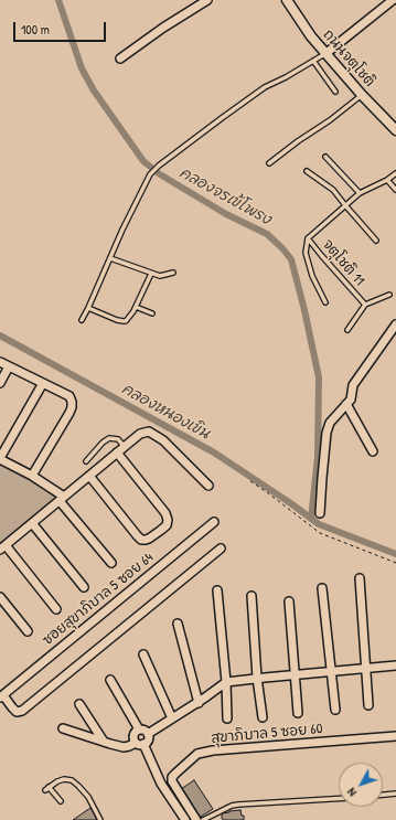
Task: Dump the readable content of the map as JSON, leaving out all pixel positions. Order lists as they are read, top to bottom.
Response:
{
  "streets": {
    "street": ["ถนนจตุโชติ", "ซอยสุขาภิบาล 5 ซอย 64", "สุขาภิบาล 5 ซอย 60"],
    "lane": ["จตุโชติ 11"]
  },
  "water": ["คลองจรเข้โพรง", "คลองหนองเขิน"],
  "scale_bar": "100 m",
  "north": "bottom left"
}
